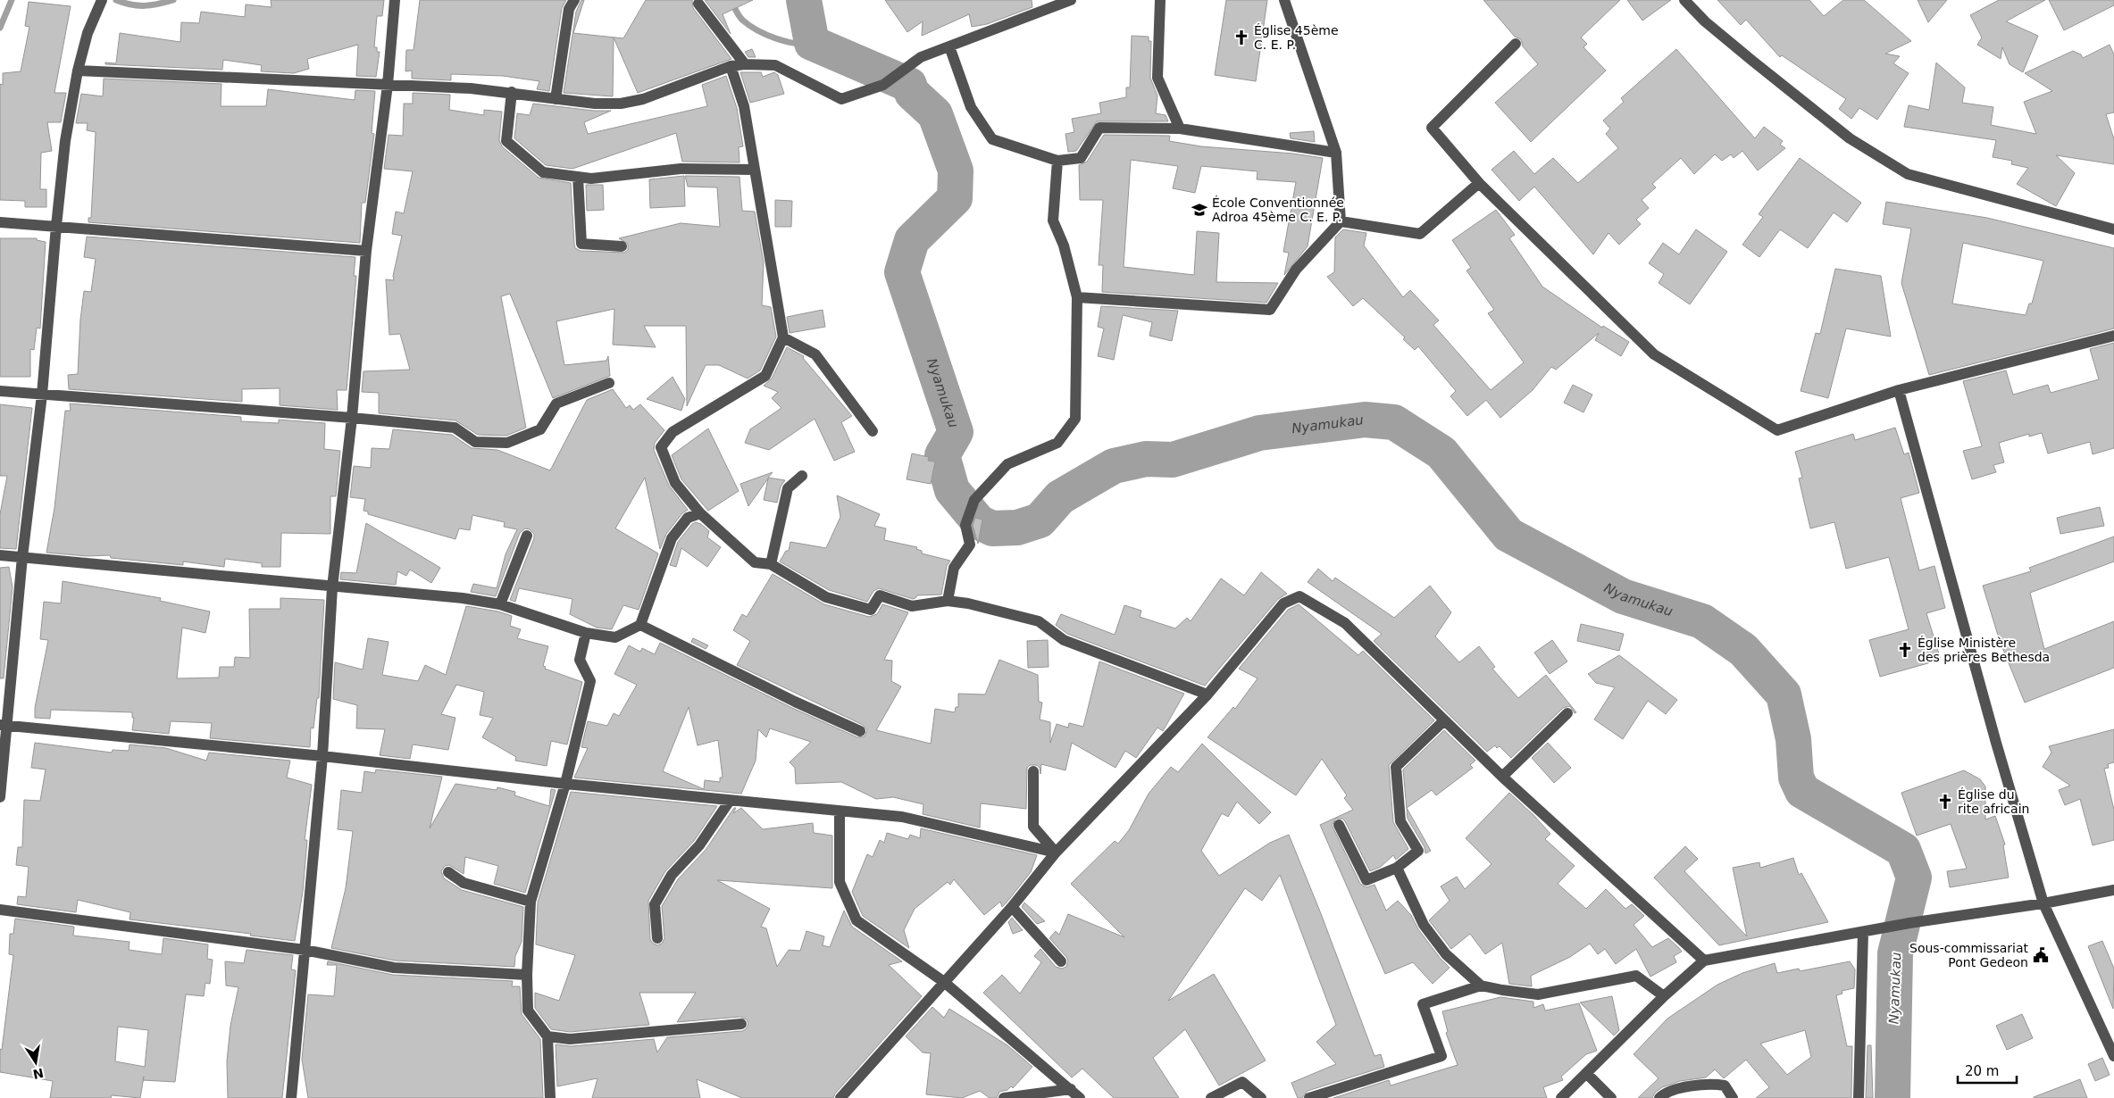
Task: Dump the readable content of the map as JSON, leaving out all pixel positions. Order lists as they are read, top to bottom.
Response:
{
  "water": ["Nyamukau"],
  "places": {
    "church": ["Église 45ème C. E. P.", "Église Ministère des prières Bethesda", "Église du rite africain"],
    "school or university": ["École Conventionnée Adroa 45ème C. E. P."],
    "public building": ["Sous-commissariat Pont Gedeon"]
  },
  "scale_bar": "20 m",
  "north": "bottom"
}
